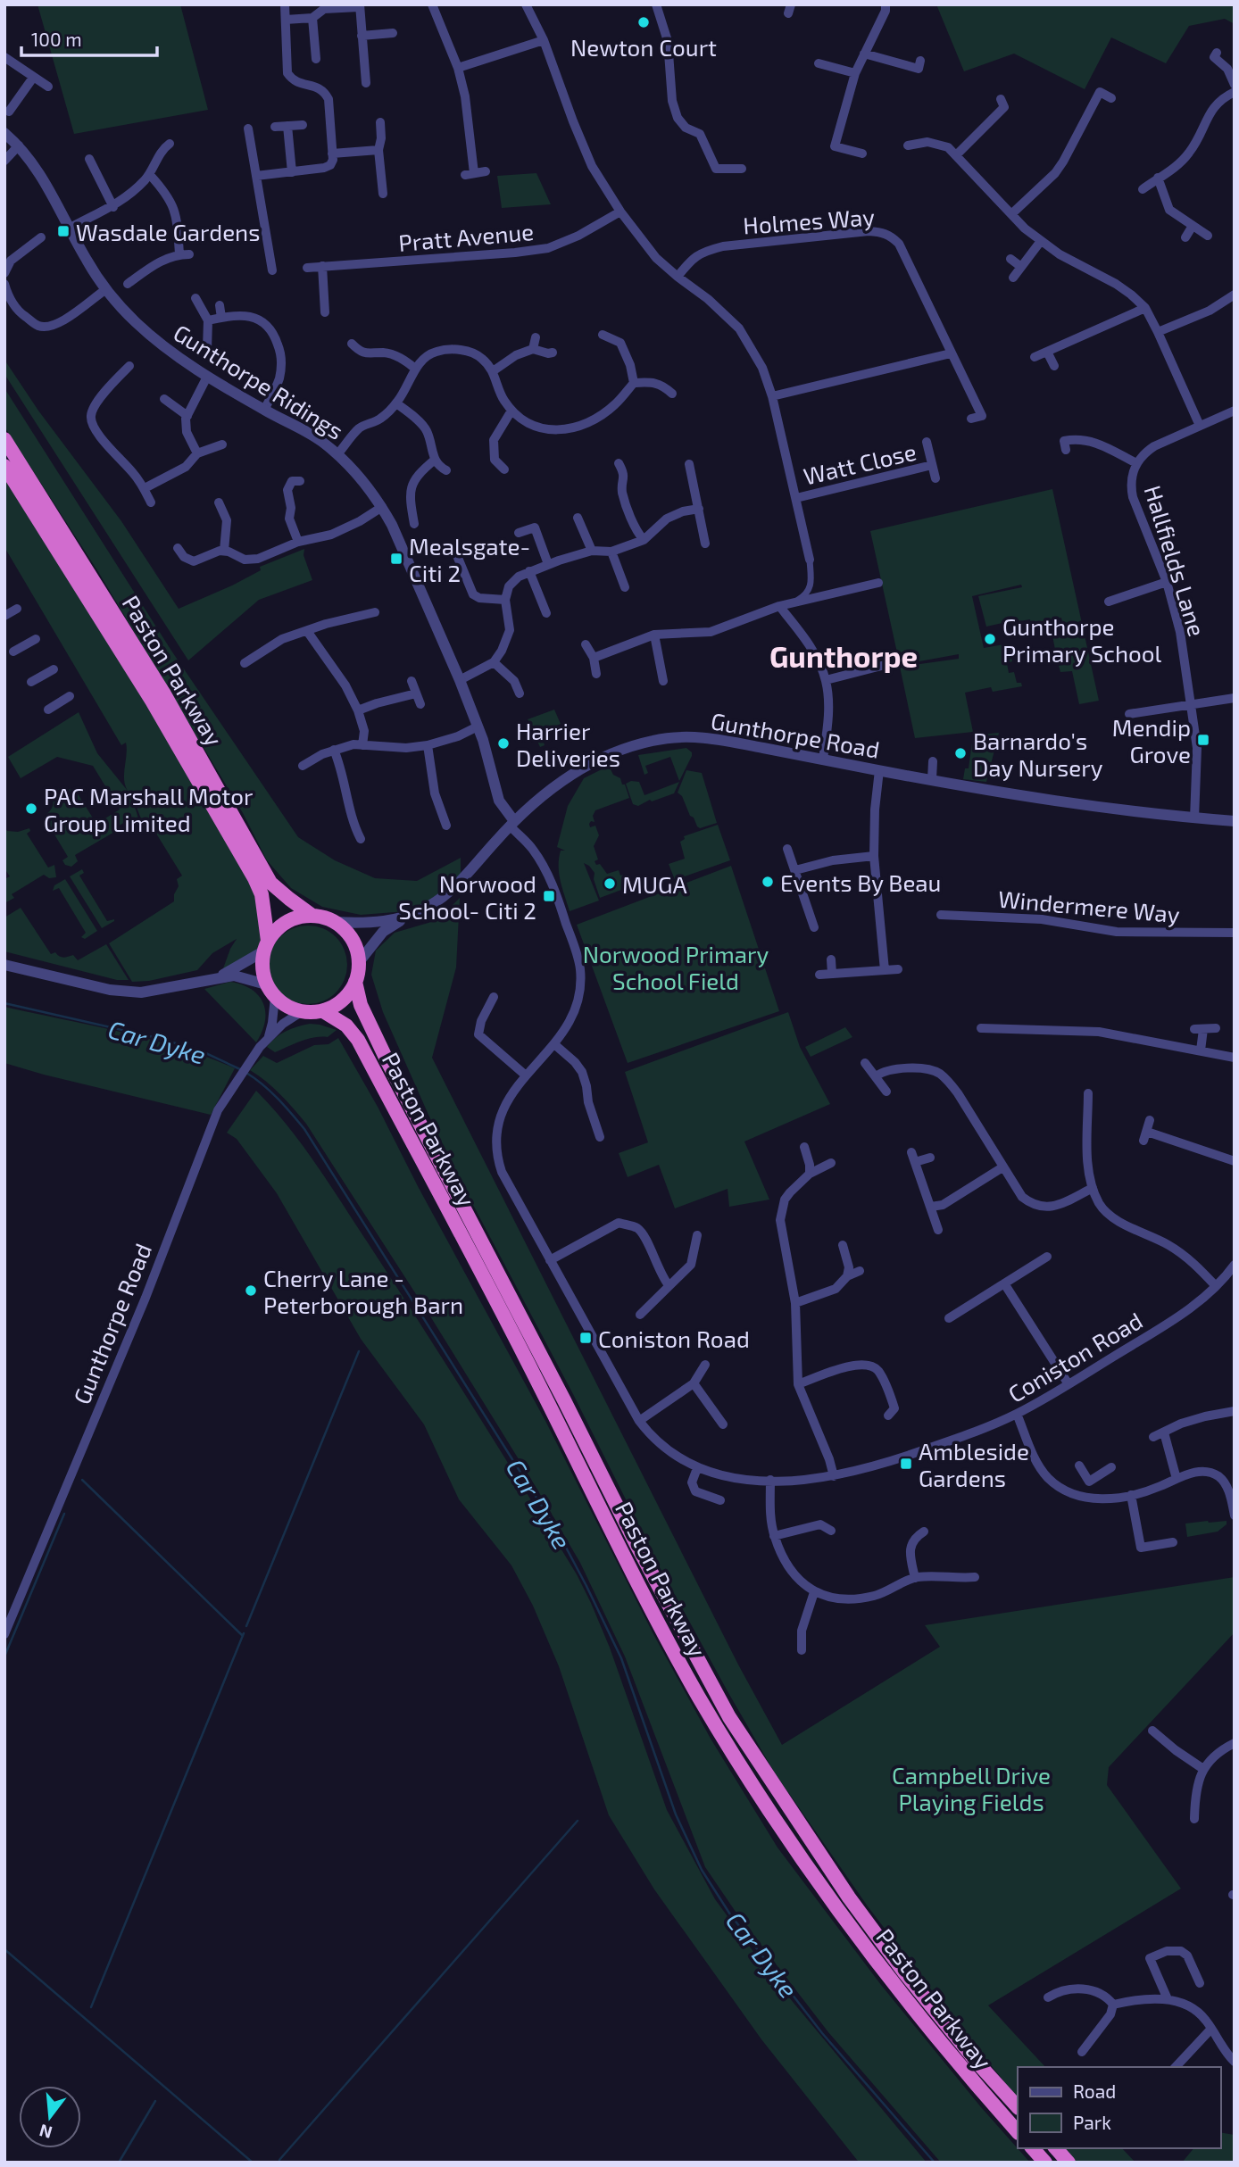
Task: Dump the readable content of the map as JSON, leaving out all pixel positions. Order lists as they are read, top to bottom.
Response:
{
  "streets": {
    "highway": ["Paston Parkway"],
    "street": [
      "Holmes Way",
      "Pratt Avenue",
      "Gunthorpe Ridings",
      "Watt Close",
      "Hallfields Lane",
      "Gunthorpe Road",
      "Windermere Way",
      "Coniston Road"
    ]
  },
  "crossings": [
    ["Gunthorpe Ridings", "Gunthorpe Road"],
    ["Gunthorpe Ridings", "Coniston Road"],
    ["Hallfields Lane", "Gunthorpe Road"],
    ["Paston Parkway", "Gunthorpe Road"],
    ["Gunthorpe Road", "Coniston Road"]
  ],
  "districts": ["Gunthorpe"],
  "water": ["Car Dyke"],
  "parks": ["Norwood Primary School Field", "Campbell Drive Playing Fields"],
  "places": {
    "other": [
      "Newton Court",
      "Gunthorpe Primary School",
      "Harrier Deliveries",
      "Barnardo's Day Nursery",
      "PAC Marshall Motor Group Limited",
      "Events By Beau",
      "MUGA",
      "Cherry Lane - Peterborough Barn"
    ],
    "transit": [
      "Wasdale Gardens",
      "Mealsgate- Citi 2",
      "Mendip Grove",
      "Norwood School- Citi 2",
      "Coniston Road",
      "Ambleside Gardens"
    ]
  },
  "legend": ["Road", "Park"],
  "scale_bar": "100 m",
  "north": "bottom"
}
